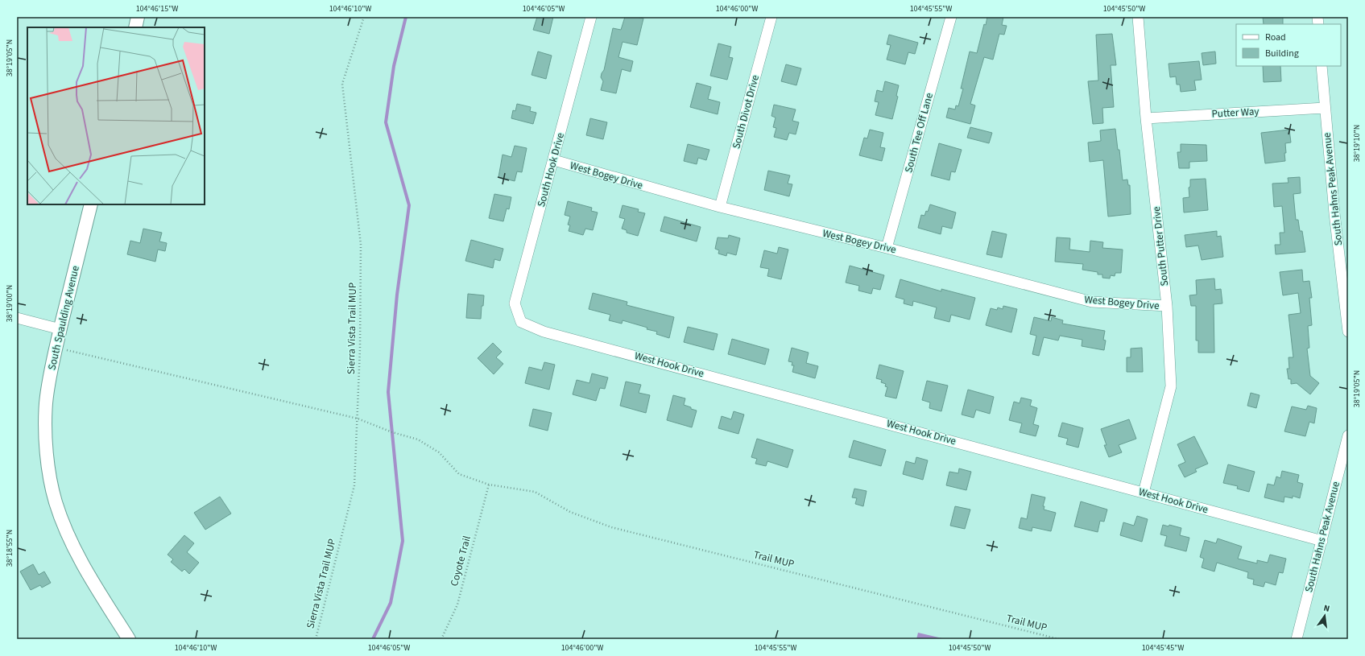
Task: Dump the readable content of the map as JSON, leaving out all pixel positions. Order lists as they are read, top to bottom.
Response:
{
  "streets": {
    "street": [
      "South Divot Drive",
      "Putter Way",
      "South Tee Off Lane",
      "South Hook Drive",
      "West Bogey Drive",
      "South Hahns Peak Avenue",
      "South Putter Drive",
      "South Spaulding Avenue",
      "West Hook Drive"
    ],
    "path": ["Sierra Vista Trail MUP", "Trail MUP", "Coyote Trail"]
  },
  "crossings": [
    ["South Divot Drive", "West Bogey Drive"],
    ["Putter Way", "South Hahns Peak Avenue"],
    ["Putter Way", "South Putter Drive"],
    ["South Tee Off Lane", "West Bogey Drive"],
    ["South Hook Drive", "West Bogey Drive"],
    ["South Hook Drive", "West Hook Drive"],
    ["West Bogey Drive", "South Putter Drive"],
    ["South Hahns Peak Avenue", "West Hook Drive"],
    ["South Putter Drive", "West Hook Drive"],
    ["Sierra Vista Trail MUP", "Trail MUP"],
    ["Trail MUP", "Coyote Trail"]
  ],
  "legend": ["Road", "Building"],
  "north": "top",
  "coordinates": [
    "104°46'15\"W",
    "104°46'10\"W",
    "104°46'05\"W",
    "104°46'00\"W",
    "104°45'55\"W",
    "104°45'50\"W",
    "38°19'05\"N",
    "38°19'10\"N",
    "38°19'00\"N",
    "38°18'55\"N",
    "104°45'45\"W"
  ]
}
